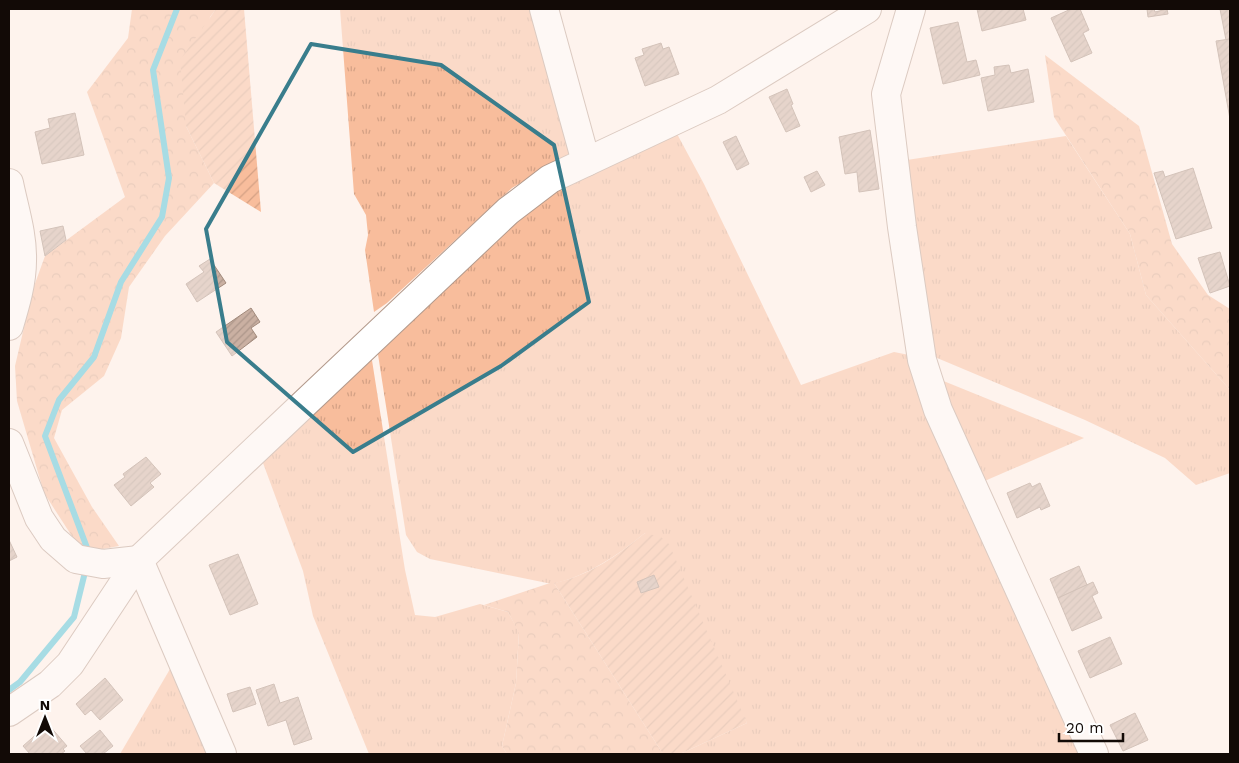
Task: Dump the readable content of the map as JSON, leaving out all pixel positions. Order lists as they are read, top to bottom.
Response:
{
  "scale_bar": "20 m",
  "north": "top"
}
